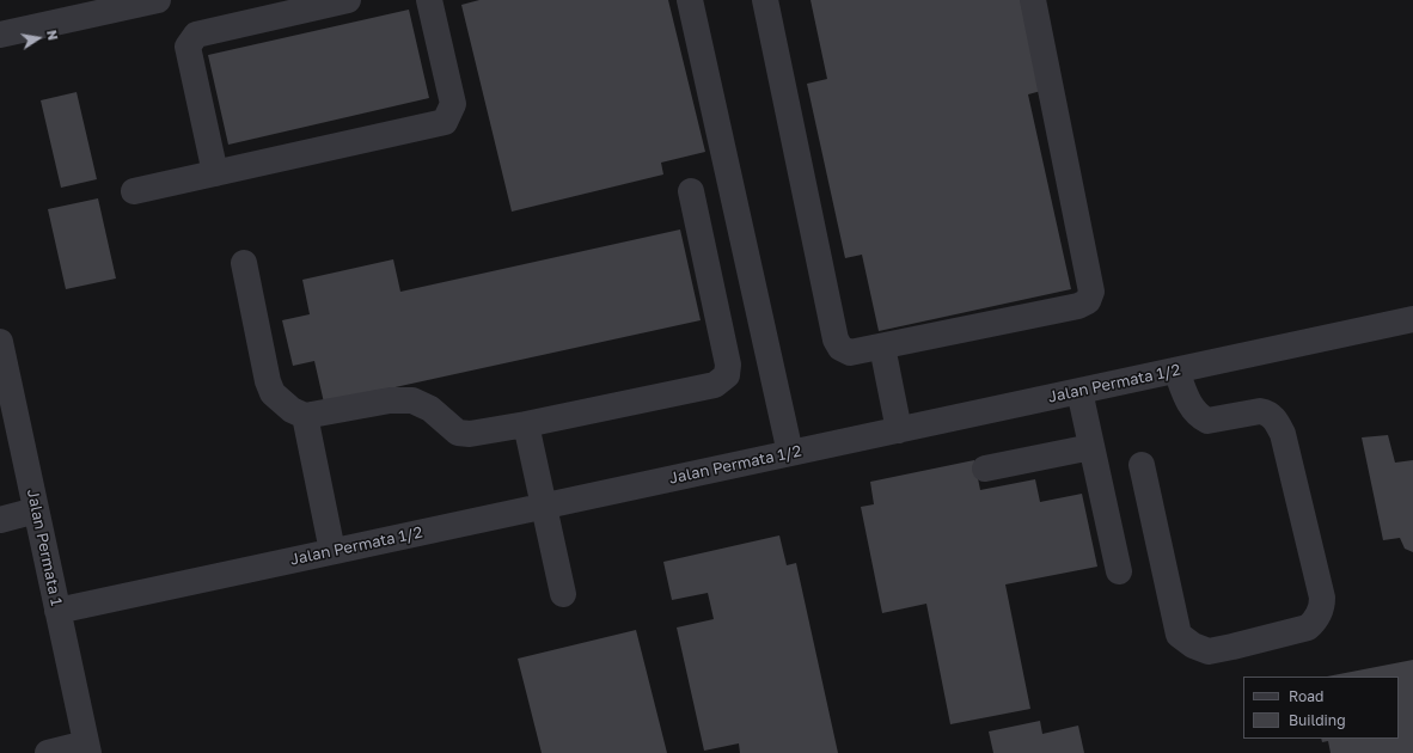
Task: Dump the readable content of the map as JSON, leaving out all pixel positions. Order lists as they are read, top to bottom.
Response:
{
  "streets": {
    "street": ["Jalan Permata 1/2", "Jalan Permata 1"]
  },
  "crossings": [
    ["Jalan Permata 1/2", "Jalan Permata 1"]
  ],
  "legend": ["Road", "Building"],
  "north": "right"
}
